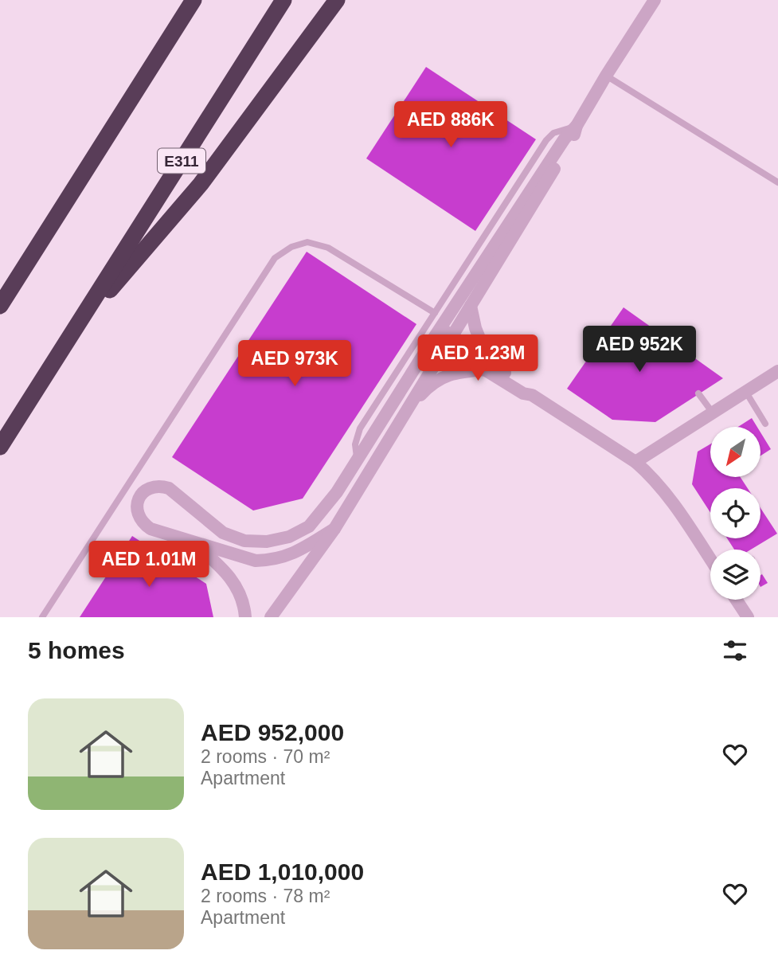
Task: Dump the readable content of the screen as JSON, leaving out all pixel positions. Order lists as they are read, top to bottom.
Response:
{
  "streets": {
    "highway": ["E311"]
  },
  "north": "bottom left",
  "page": {
    "price": [
      "AED 886K",
      "AED 952K",
      "AED 1.23M",
      "AED 973K",
      "AED 1.01M"
    ],
    "heading": "5 homes",
    "list": [
      {
        "name": "AED 952,000",
        "note": "2 rooms · 70 m² · Apartment"
      },
      {
        "name": "AED 1,010,000",
        "note": "2 rooms · 78 m² · Apartment"
      }
    ]
  }
}
